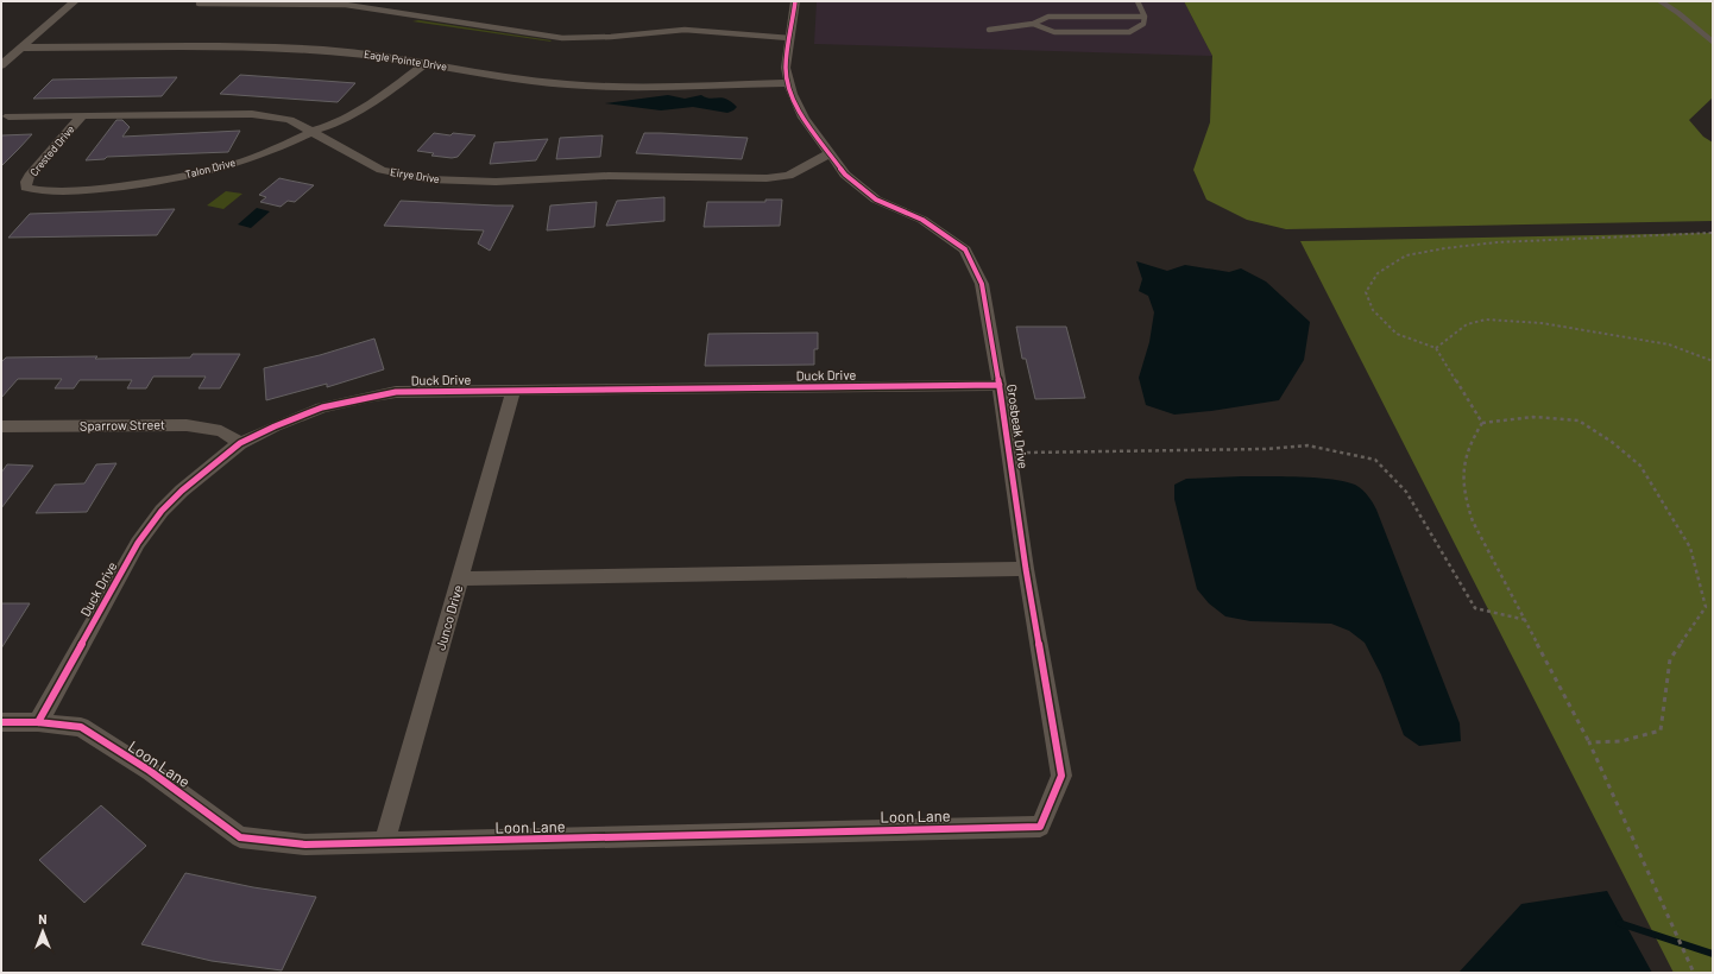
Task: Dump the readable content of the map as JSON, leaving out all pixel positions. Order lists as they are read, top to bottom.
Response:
{
  "streets": {
    "street": [
      "Eagle Pointe Drive",
      "Crested Drive",
      "Talon Drive",
      "Eirye Drive",
      "Duck Drive",
      "Sparrow Street",
      "Grosbeak Drive",
      "Junco Drive",
      "Loon Lane"
    ]
  },
  "crossings": [
    ["Eagle Pointe Drive", "Talon Drive"],
    ["Eagle Pointe Drive", "Grosbeak Drive"],
    ["Crested Drive", "Talon Drive"],
    ["Crested Drive", "Eirye Drive"],
    ["Talon Drive", "Eirye Drive"],
    ["Eirye Drive", "Grosbeak Drive"],
    ["Duck Drive", "Sparrow Street"],
    ["Duck Drive", "Grosbeak Drive"],
    ["Duck Drive", "Junco Drive"],
    ["Duck Drive", "Loon Lane"],
    ["Grosbeak Drive", "Loon Lane"],
    ["Junco Drive", "Loon Lane"]
  ],
  "north": "top"
}
